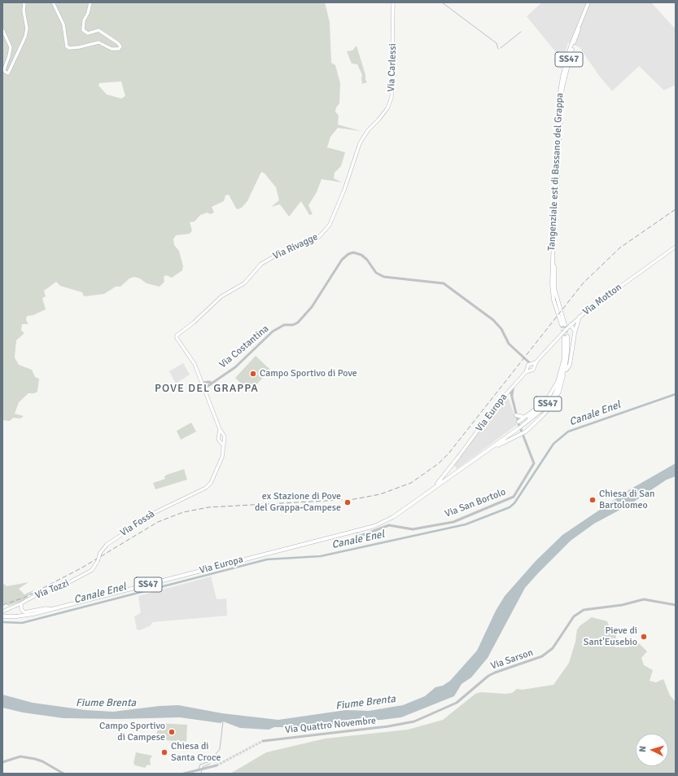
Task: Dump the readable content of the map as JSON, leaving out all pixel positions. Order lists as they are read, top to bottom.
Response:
{
  "streets": {
    "main road": [
      "SS47",
      "Via Carlessi",
      "Tangenziale est di Bassano del Grappa",
      "Via Rivagge",
      "Via Motton",
      "Via Europa",
      "Via Fossà",
      "Via Tozzi"
    ],
    "street": [
      "Via Costantina",
      "Via San Bortolo",
      "Via Sarson",
      "Via Quattro Novembre"
    ]
  },
  "crossings": [
    ["SS47", "Via Europa"],
    ["SS47", "Via San Bortolo"],
    ["Via Carlessi", "Via Rivagge"],
    ["Via Rivagge", "Via Costantina"],
    ["Via Motton", "Via Costantina"],
    ["Via Motton", "Via Europa"],
    ["Via Costantina", "Via Europa"],
    ["Via Europa", "Via San Bortolo"],
    ["Via Fossà", "Via Tozzi"],
    ["Via Sarson", "Via Quattro Novembre"]
  ],
  "districts": ["POVE DEL GRAPPA"],
  "water": ["Canale Enel", "Fiume Brenta"],
  "places": [
    "Campo Sportivo di Pove",
    "Chiesa di San Bartolomeo",
    "ex Stazione di Pove del Grappa-Campese",
    "Pieve di Sant'Eusebio",
    "Campo Sportivo di Campese",
    "Chiesa di Santa Croce"
  ],
  "north": "left"
}
